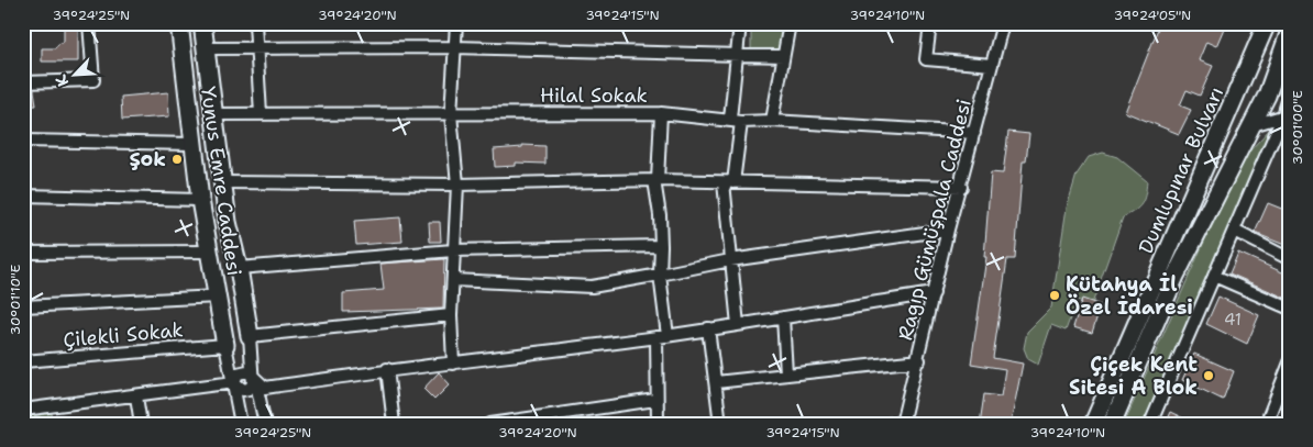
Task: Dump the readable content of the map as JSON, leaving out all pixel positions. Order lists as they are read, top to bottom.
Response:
{
  "streets": {
    "main road": ["Dumlupınar Bulvarı", "Yunus Emre Caddesi"],
    "street": ["Hilal Sokak", "Ragıp Gümüşpala Caddesi", "Çilekli Sokak"]
  },
  "crossings": [
    ["Hilal Sokak", "Ragıp Gümüşpala Caddesi"],
    ["Yunus Emre Caddesi", "Çilekli Sokak"]
  ],
  "places": ["Şok", "Kütahya İl Özel İdaresi", "Çiçek Kent Sitesi A Blok"],
  "house_numbers": ["41"],
  "north": "bottom left",
  "coordinates": [
    "39°24'25\"N",
    "39°24'20\"N",
    "39°24'15\"N",
    "39°24'10\"N",
    "39°24'05\"N",
    "30°01'00\"E",
    "30°01'10\"E"
  ]
}
